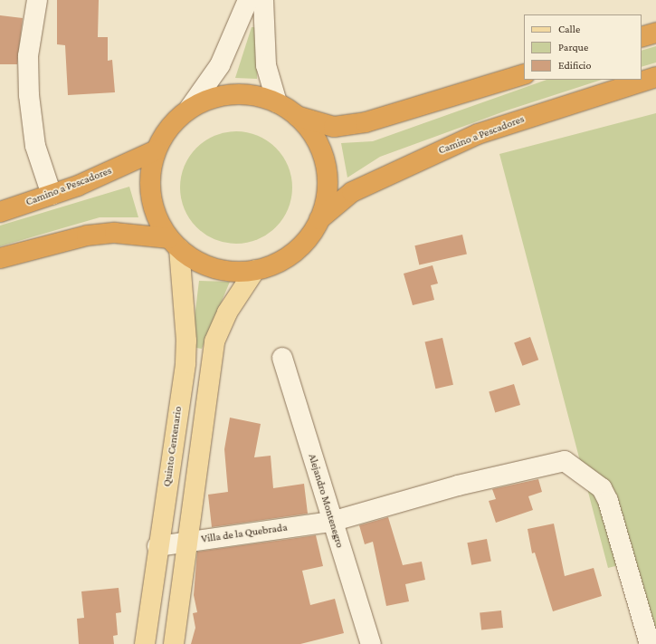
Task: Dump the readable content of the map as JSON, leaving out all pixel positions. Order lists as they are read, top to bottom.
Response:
{
  "streets": {
    "highway": ["Camino a Pescadores"],
    "main road": ["Quinto Centenario"],
    "street": ["Alejandro Montenegro", "Villa de la Quebrada"]
  },
  "crossings": [
    ["Quinto Centenario", "Villa de la Quebrada"],
    ["Alejandro Montenegro", "Villa de la Quebrada"]
  ],
  "legend": ["Calle", "Parque", "Edificio"]
}
